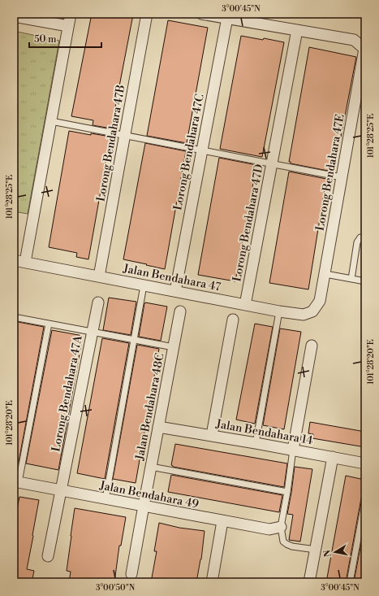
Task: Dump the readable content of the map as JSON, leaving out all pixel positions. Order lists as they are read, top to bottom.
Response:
{
  "streets": {
    "street": [
      "Lorong Bendahara 47B",
      "Lorong Bendahara 47C",
      "Lorong Bendahara 47E",
      "Lorong Bendahara 47D",
      "Jalan Bendahara 47",
      "Lorong Bendahara 47A",
      "Jalan Bendahara 48C",
      "Jalan Bendahara 14",
      "Jalan Bendahara 49"
    ]
  },
  "crossings": [
    ["Lorong Bendahara 47B", "Jalan Bendahara 47"],
    ["Lorong Bendahara 47C", "Jalan Bendahara 47"],
    ["Lorong Bendahara 47E", "Jalan Bendahara 47"],
    ["Lorong Bendahara 47D", "Jalan Bendahara 47"],
    ["Lorong Bendahara 47A", "Jalan Bendahara 49"],
    ["Jalan Bendahara 48C", "Jalan Bendahara 14"],
    ["Jalan Bendahara 48C", "Jalan Bendahara 49"]
  ],
  "scale_bar": "50 m",
  "north": "left",
  "coordinates": [
    "3°00'45\"N",
    "101°28'25\"E",
    "101°28'20\"E",
    "3°00'50\"N"
  ]
}
